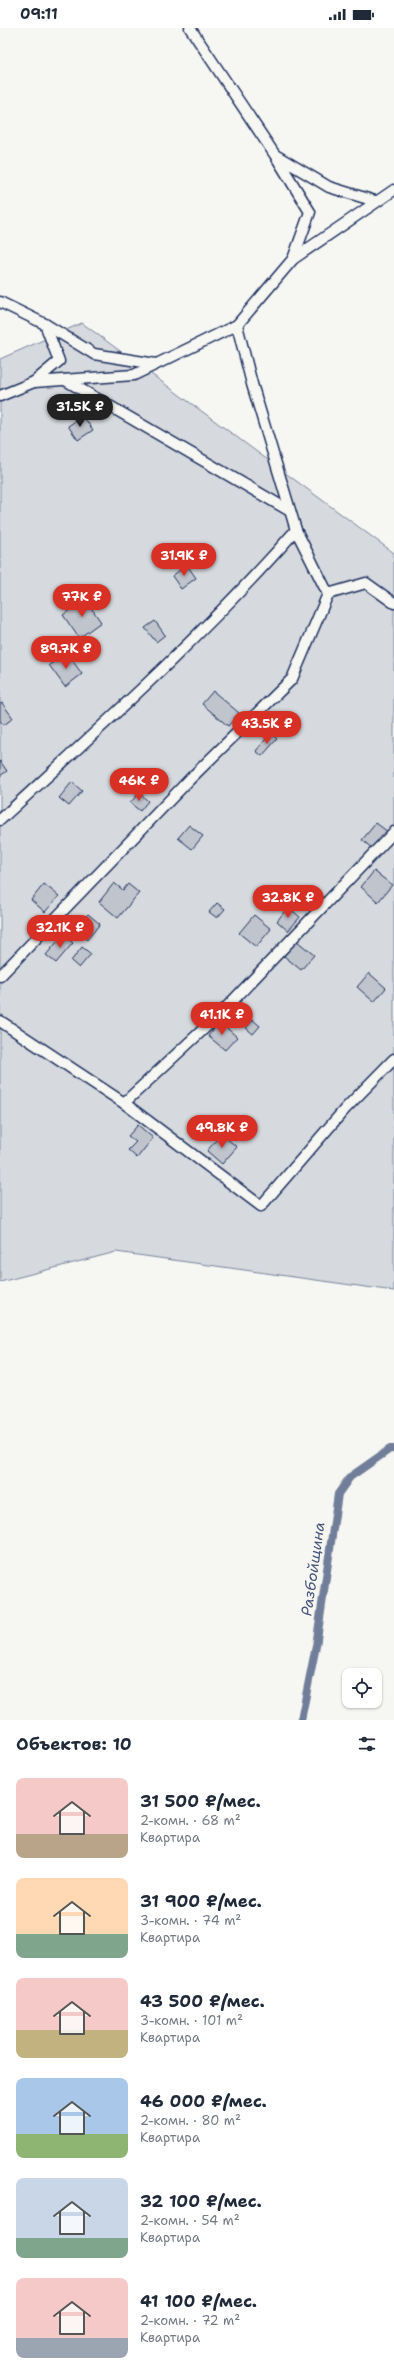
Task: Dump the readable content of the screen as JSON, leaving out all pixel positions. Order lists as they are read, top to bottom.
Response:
{
  "water": ["Разбойщина"],
  "page": {
    "status": "09:11",
    "price": [
      "31.5K ₽",
      "31.9K ₽",
      "77K ₽",
      "89.7K ₽",
      "43.5K ₽",
      "46K ₽",
      "32.8K ₽",
      "32.1K ₽",
      "41.1K ₽",
      "49.8K ₽"
    ],
    "heading": "Объектов: 10",
    "list": [
      {
        "name": "31 500 ₽/мес.",
        "note": "2-комн. · 68 m² · Квартира"
      },
      {
        "name": "31 900 ₽/мес.",
        "note": "3-комн. · 74 m² · Квартира"
      },
      {
        "name": "43 500 ₽/мес.",
        "note": "3-комн. · 101 m² · Квартира"
      },
      {
        "name": "46 000 ₽/мес.",
        "note": "2-комн. · 80 m² · Квартира"
      },
      {
        "name": "32 100 ₽/мес.",
        "note": "2-комн. · 54 m² · Квартира"
      },
      {
        "name": "41 100 ₽/мес.",
        "note": "2-комн. · 72 m² · Квартира"
      }
    ]
  }
}
